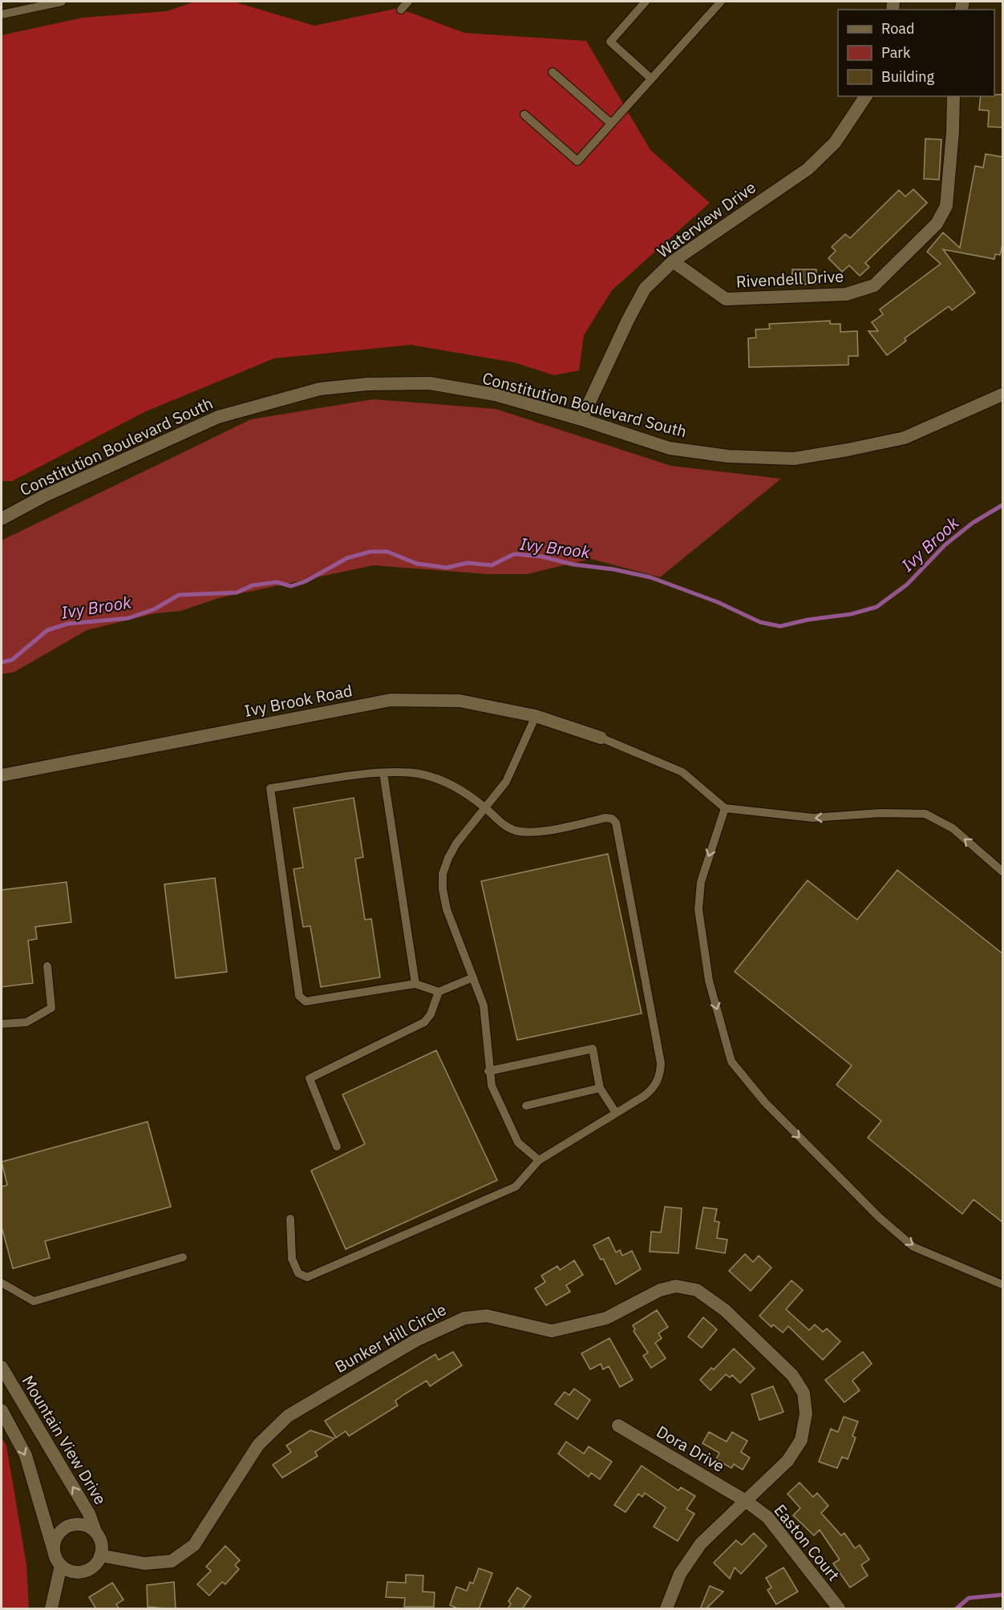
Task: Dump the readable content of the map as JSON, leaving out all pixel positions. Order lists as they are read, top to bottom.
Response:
{
  "streets": {
    "street": [
      "Waterview Drive",
      "Rivendell Drive",
      "Constitution Boulevard South",
      "Ivy Brook Road",
      "Bunker Hill Circle",
      "Mountain View Drive",
      "Dora Drive",
      "Easton Court"
    ]
  },
  "crossings": [
    ["Waterview Drive", "Rivendell Drive"],
    ["Waterview Drive", "Constitution Boulevard South"],
    ["Bunker Hill Circle", "Mountain View Drive"],
    ["Bunker Hill Circle", "Dora Drive"],
    ["Bunker Hill Circle", "Easton Court"],
    ["Dora Drive", "Easton Court"]
  ],
  "water": ["Ivy Brook"],
  "legend": ["Road", "Park", "Building"]
}
